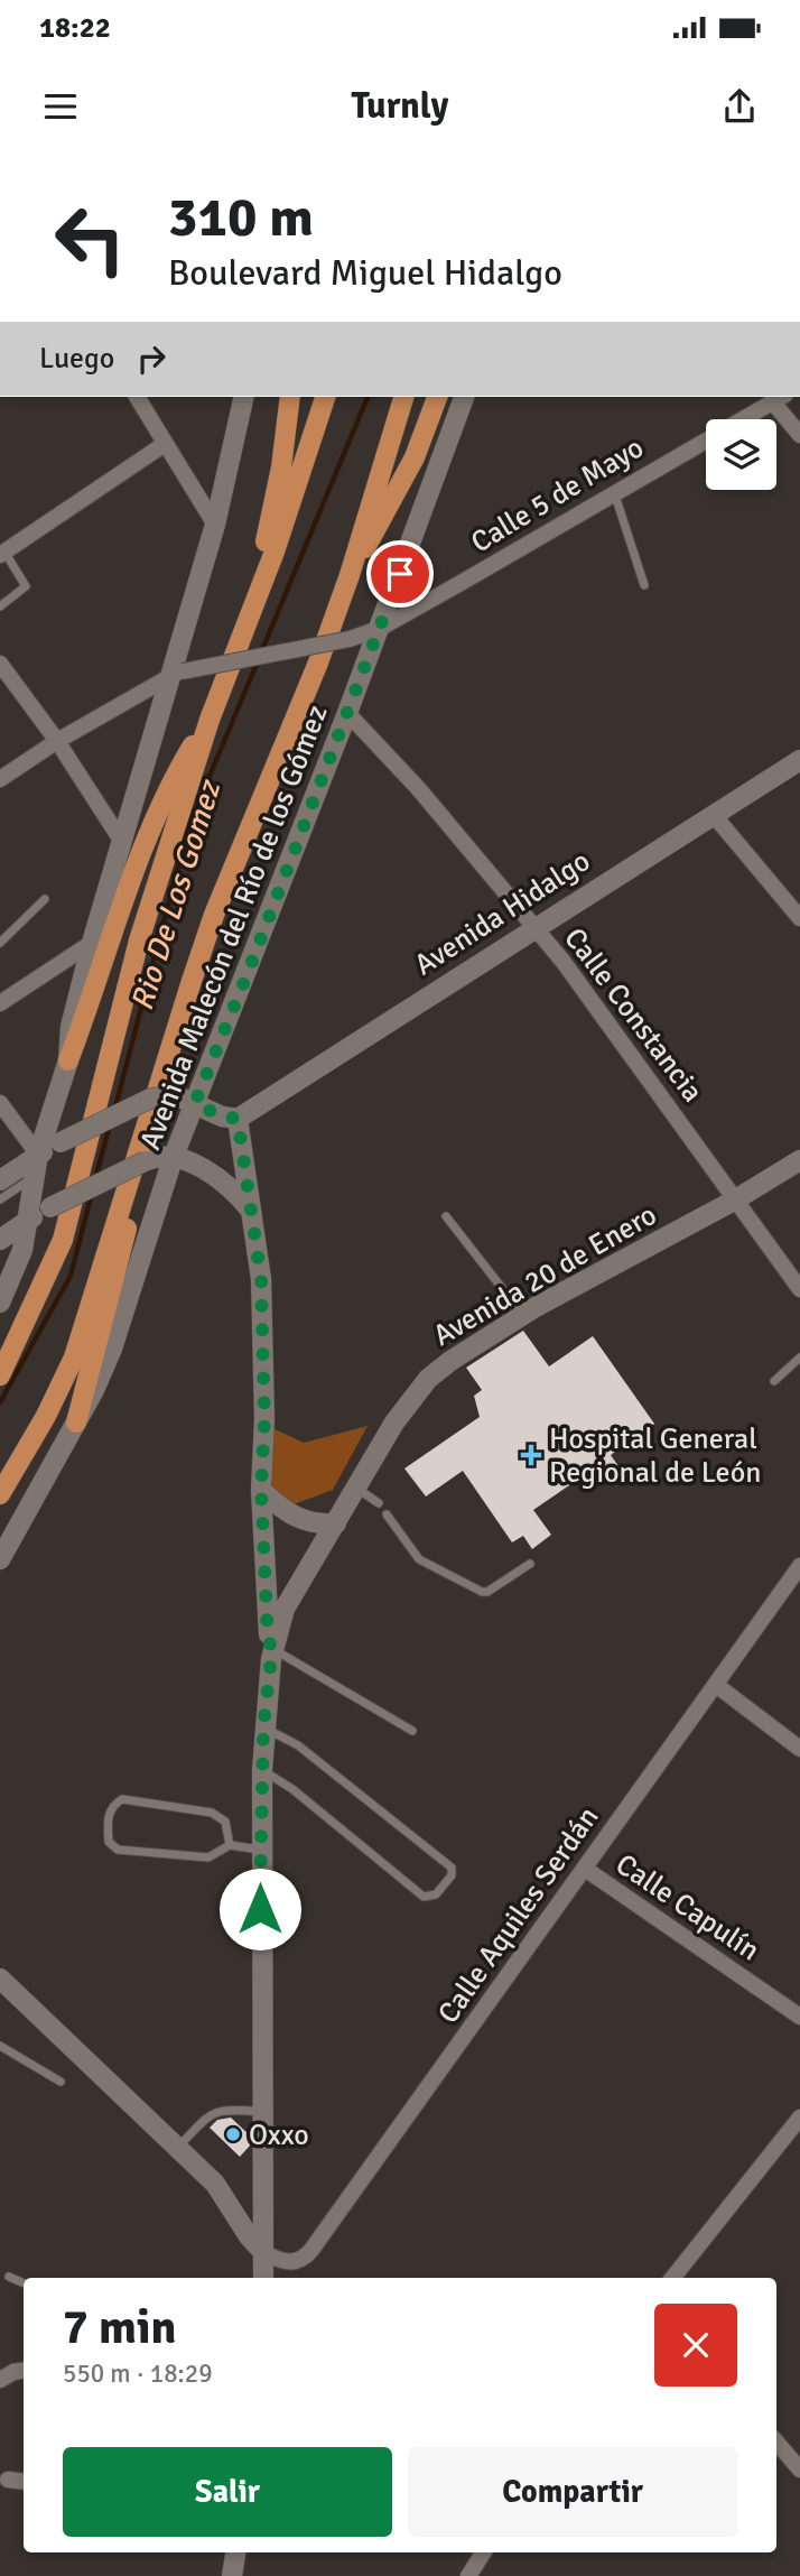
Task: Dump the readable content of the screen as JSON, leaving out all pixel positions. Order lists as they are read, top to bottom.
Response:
{
  "streets": {
    "main road": ["Avenida Malecón del Río de los Gómez"],
    "street": [
      "Calle 5 de Mayo",
      "Avenida Hidalgo",
      "Calle Constancia",
      "Avenida 20 de Enero",
      "Calle Capulín",
      "Calle Aquiles Serdán"
    ]
  },
  "crossings": [
    ["Calle 5 de Mayo", "Avenida Malecón del Río de los Gómez"],
    ["Avenida Hidalgo", "Calle Constancia"],
    ["Avenida Malecón del Río de los Gómez", "Calle Constancia"],
    ["Calle Constancia", "Avenida 20 de Enero"],
    ["Calle Capulín", "Calle Aquiles Serdán"]
  ],
  "water": ["Rio De Los Gomez"],
  "places": {
    "health": ["Hospital General Regional de León"],
    "other": ["Oxxo"]
  },
  "page": {
    "status": "18:22",
    "header": "Turnly",
    "turn": ["310 m", "Boulevard Miguel Hidalgo"],
    "then": "Luego",
    "heading": ["7 min", "550 m · 18:29"],
    "buttons": ["Salir", "Compartir"]
  }
}
